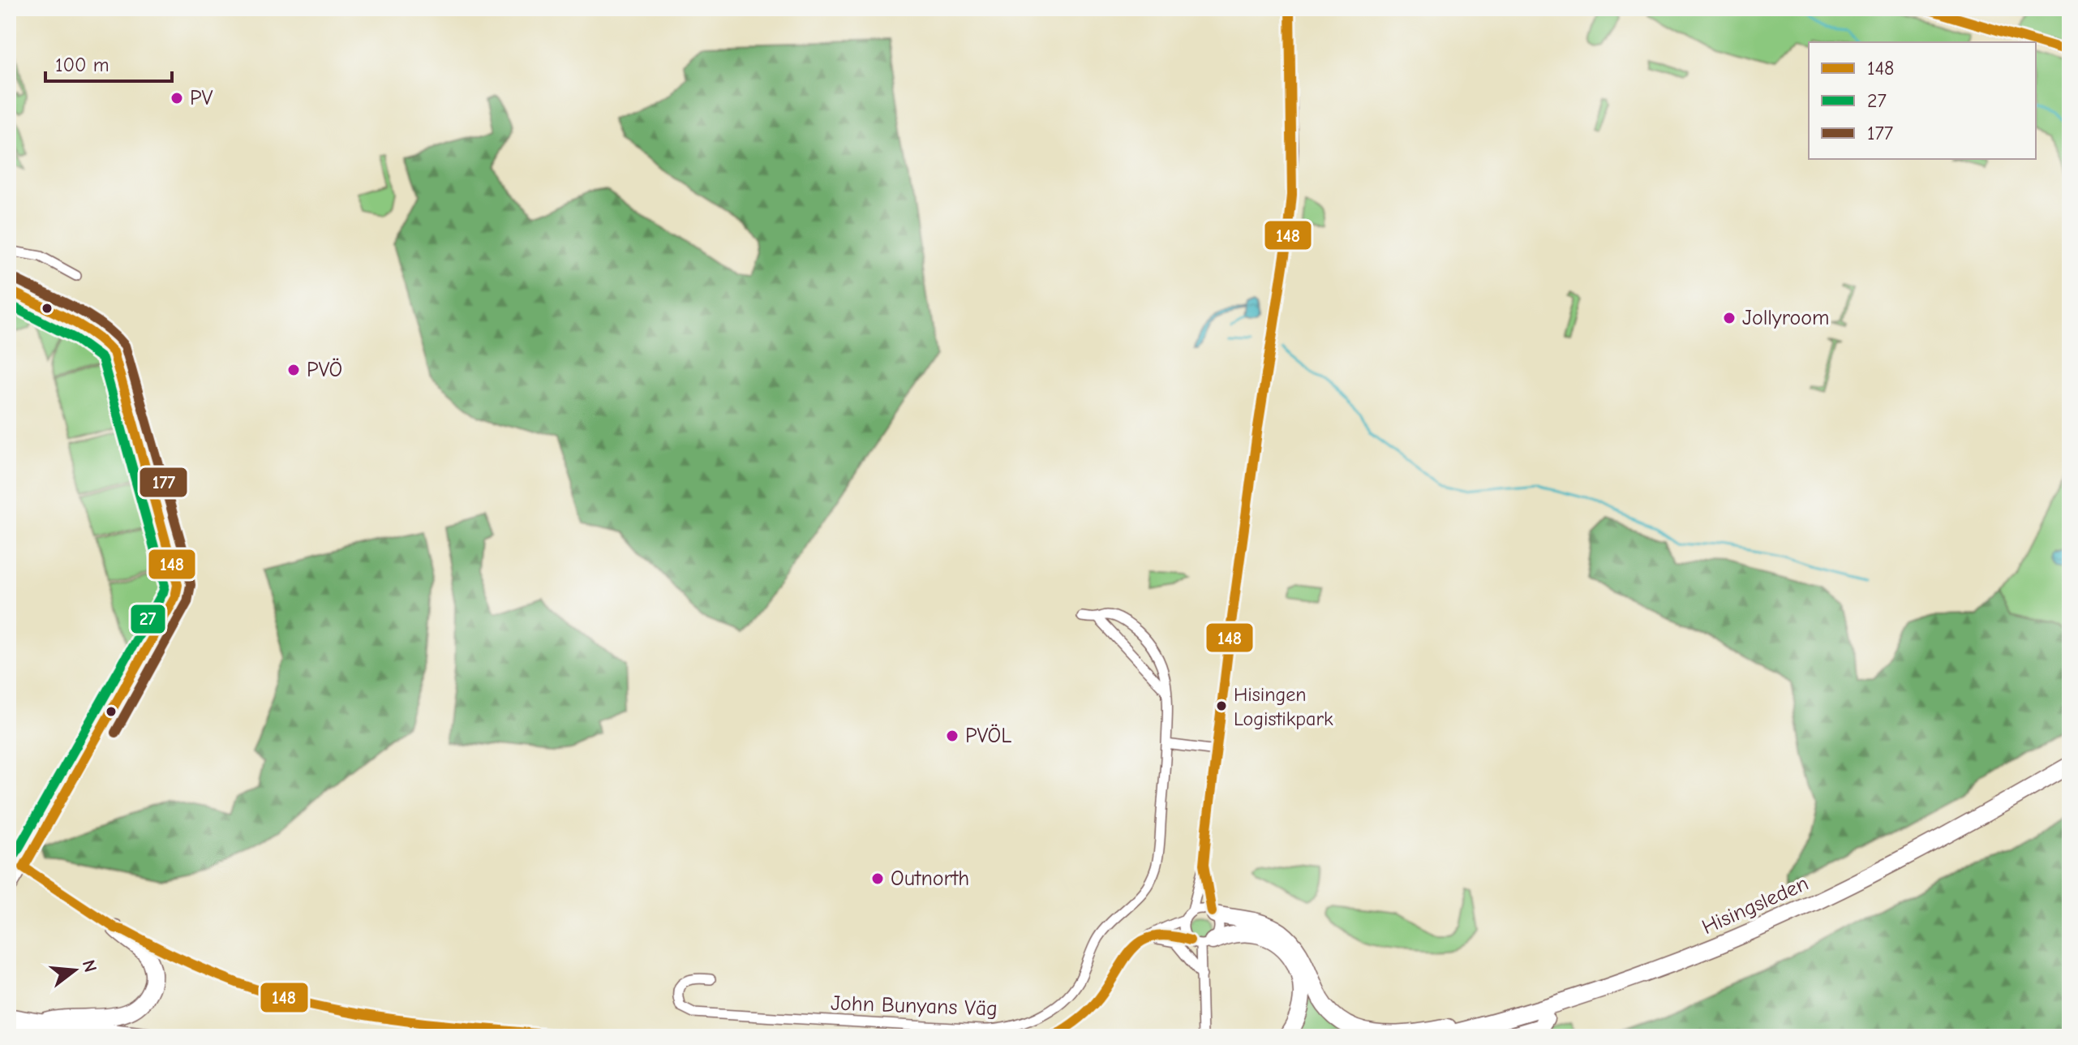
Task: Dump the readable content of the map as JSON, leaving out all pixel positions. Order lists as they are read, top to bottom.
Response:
{
  "streets": {
    "highway": ["Hisingsleden"],
    "street": ["John Bunyans Väg"]
  },
  "places": [
    "PV",
    "Jollyroom",
    "PVÖ",
    "Hisingen Logistikpark",
    "PVÖL",
    "Outnorth"
  ],
  "lines": ["transit line 148", "transit line 177", "transit line 27"],
  "legend": ["148", "27", "177"],
  "scale_bar": "100 m",
  "north": "right"
}
